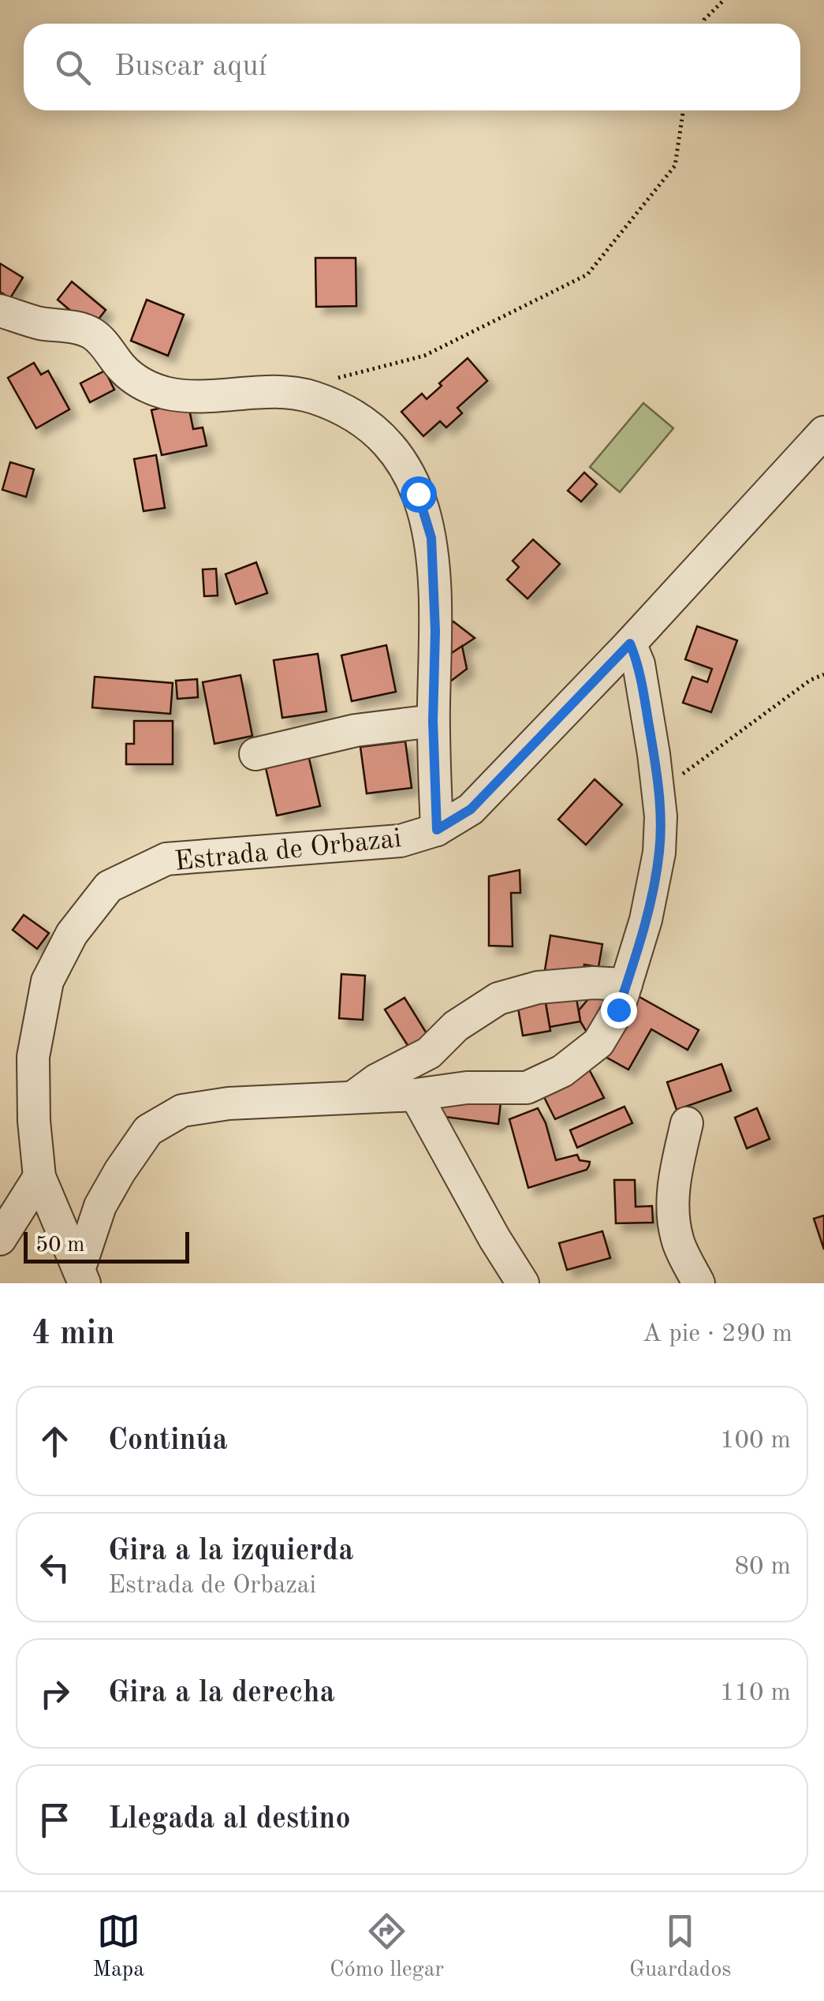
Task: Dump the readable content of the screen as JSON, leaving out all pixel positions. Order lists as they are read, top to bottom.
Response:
{
  "streets": {
    "street": ["Estrada de Orbazai"]
  },
  "scale_bar": "50 m",
  "page": {
    "search": "Buscar aquí",
    "scale": "50 m",
    "heading": ["4 min", "A pie · 290 m"],
    "list": [
      ["Continúa", "100 m"],
      ["Gira a la izquierda", "Estrada de Orbazai", "80 m"],
      ["Gira a la derecha", "110 m"],
      "Llegada al destino"
    ],
    "nav": ["Mapa", "Cómo llegar", "Guardados"]
  }
}
